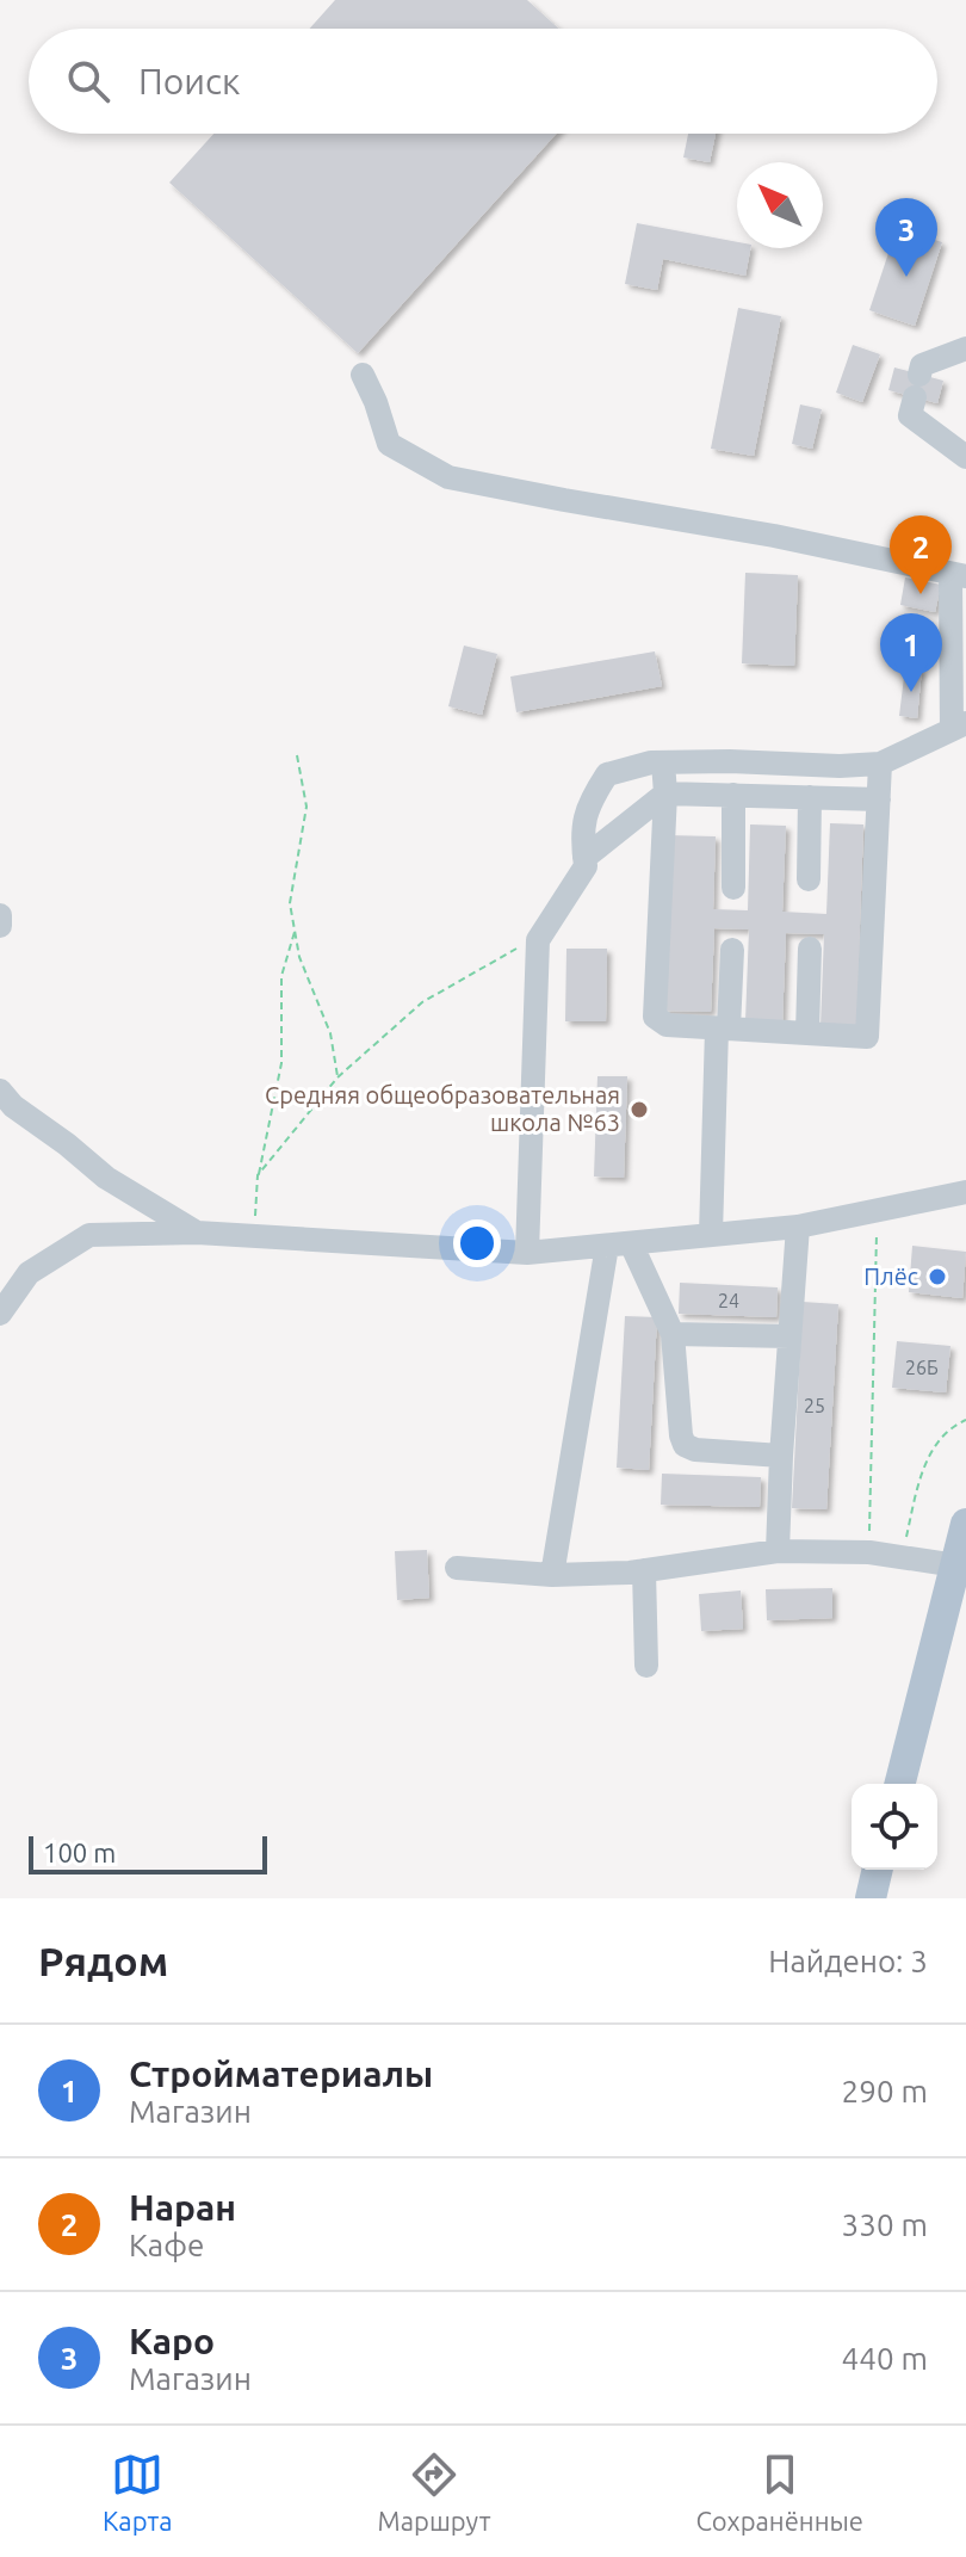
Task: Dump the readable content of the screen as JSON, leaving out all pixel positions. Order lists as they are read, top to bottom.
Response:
{
  "places": ["Средняя общеобразовательная школа №63", "Плёс"],
  "house_numbers": ["24", "26Б", "25"],
  "scale_bar": "100 m",
  "north": "top left",
  "page": {
    "search": "Поиск",
    "pins": ["3", "2", "1"],
    "scale": "100 m",
    "heading": ["Рядом", "Найдено: 3"],
    "list": [
      {
        "mark": "1",
        "name": "Стройматериалы",
        "note": "Магазин",
        "value": "290 m"
      },
      {
        "mark": "2",
        "name": "Наран",
        "note": "Кафе",
        "value": "330 m"
      },
      {
        "mark": "3",
        "name": "Каро",
        "note": "Магазин",
        "value": "440 m"
      }
    ],
    "nav": ["Карта", "Маршрут", "Сохранённые"]
  }
}
